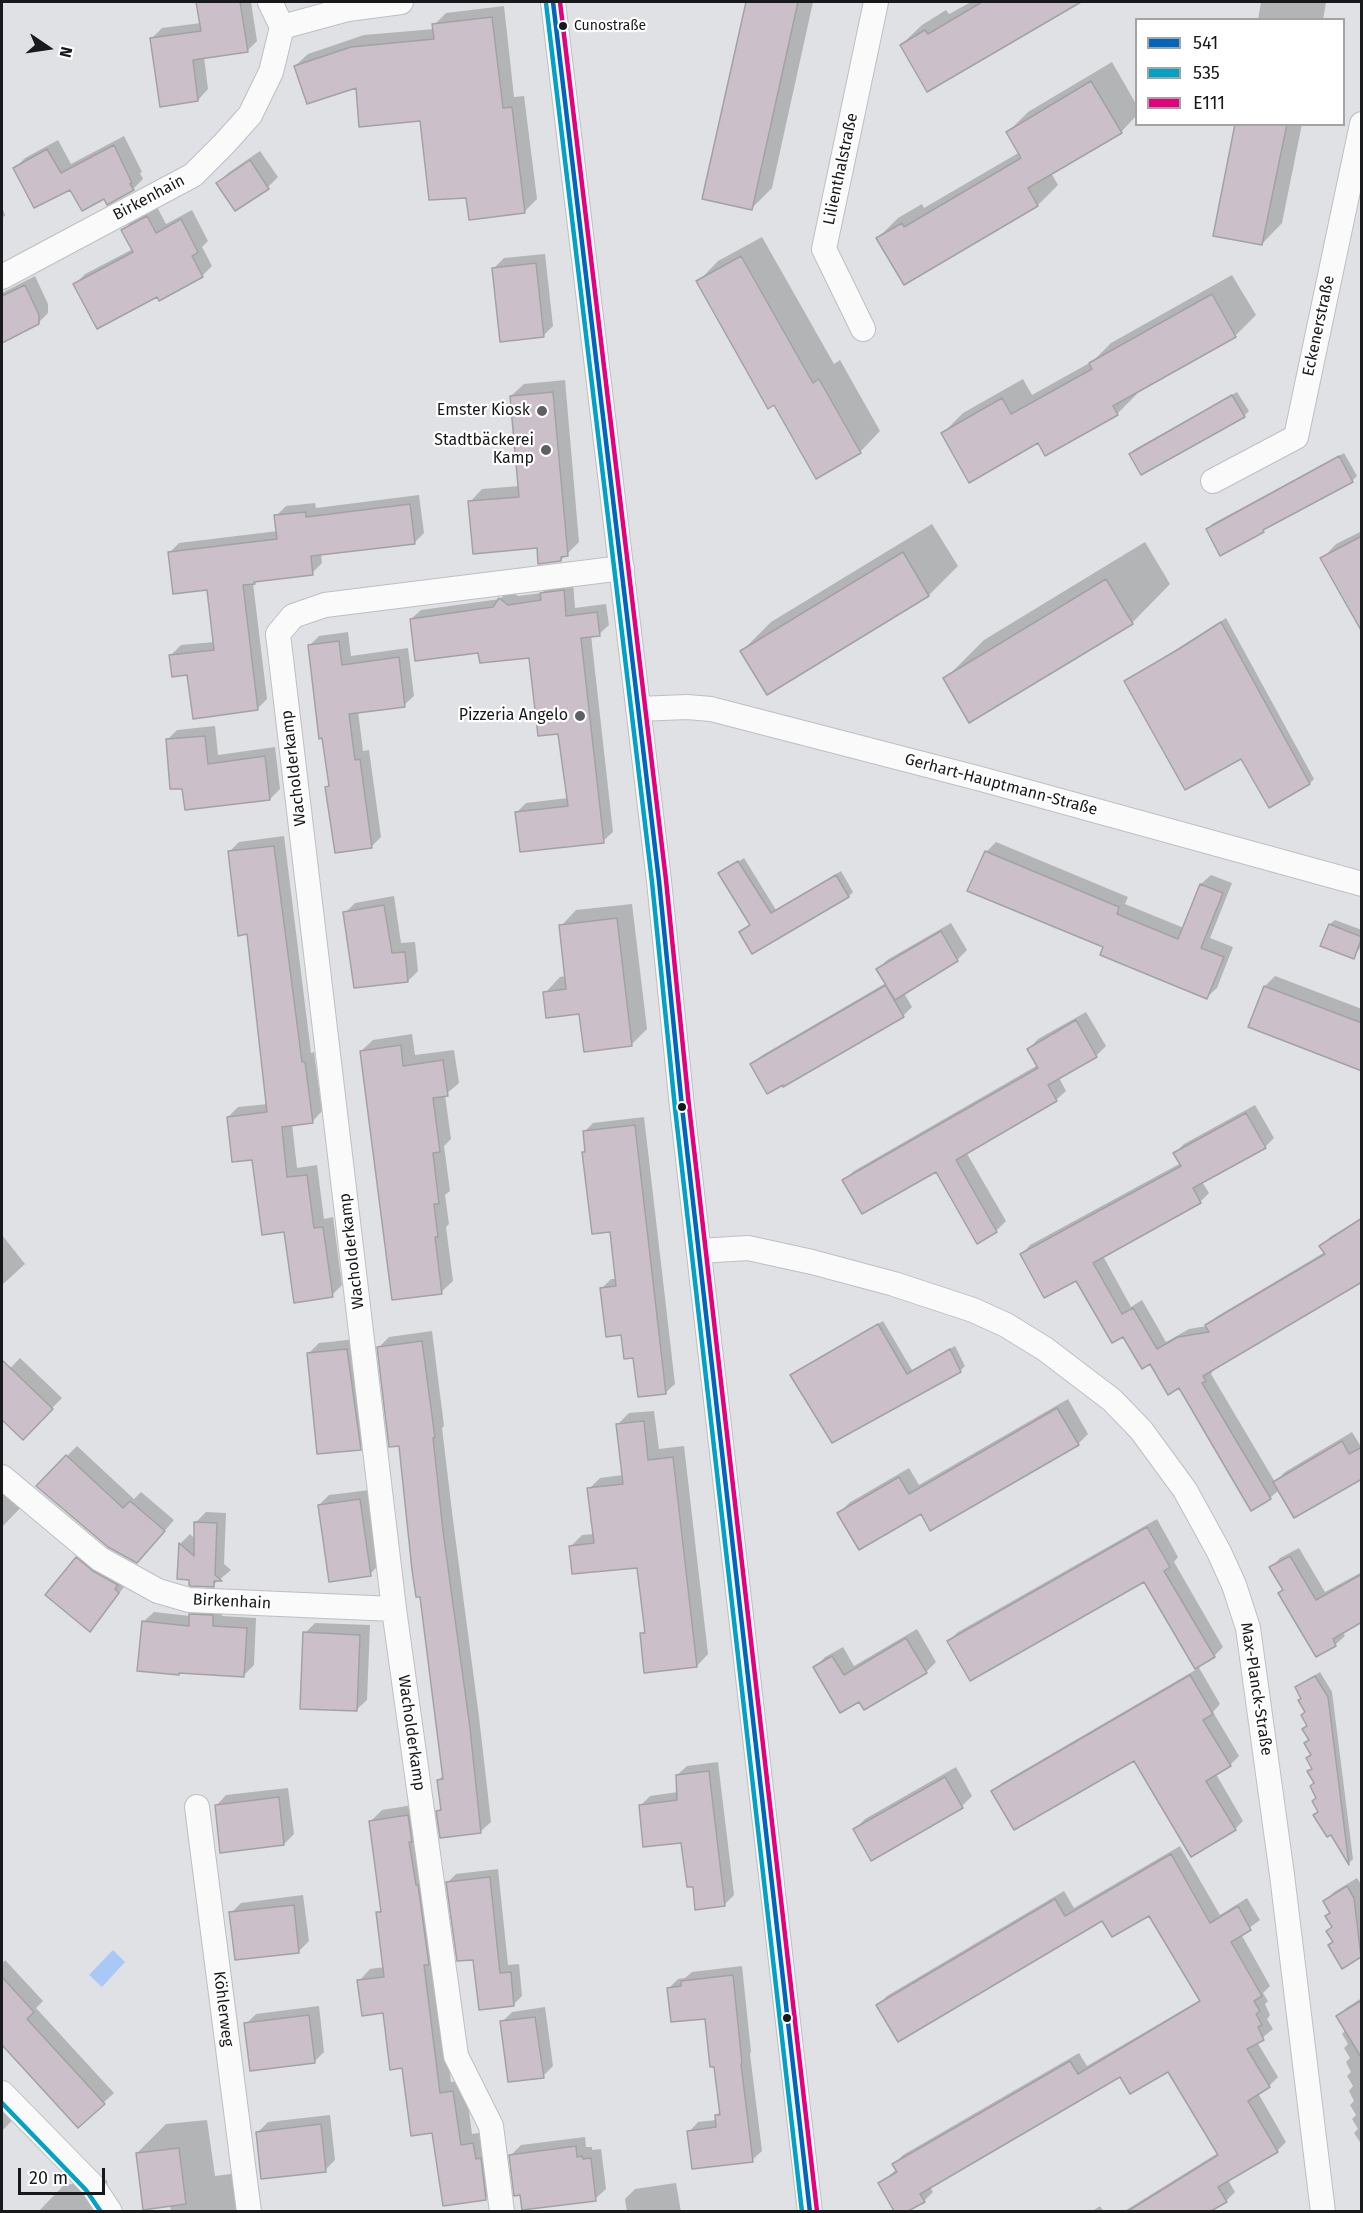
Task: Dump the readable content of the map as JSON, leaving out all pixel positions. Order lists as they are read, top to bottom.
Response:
{
  "streets": {
    "street": [
      "Lilienthalstraße",
      "Birkenhain",
      "Eckenerstraße",
      "Wacholderkamp",
      "Gerhart-Hauptmann-Straße",
      "Max-Planck-Straße",
      "Köhlerweg"
    ]
  },
  "crossings": [
    ["Birkenhain", "Wacholderkamp"]
  ],
  "places": [
    "Cunostraße",
    "Emster Kiosk",
    "Stadtbäckerei Kamp",
    "Pizzeria Angelo"
  ],
  "lines": ["transit line 541", "transit line E111", "transit line 535"],
  "legend": ["541", "535", "E111"],
  "scale_bar": "20 m",
  "north": "right"
}
